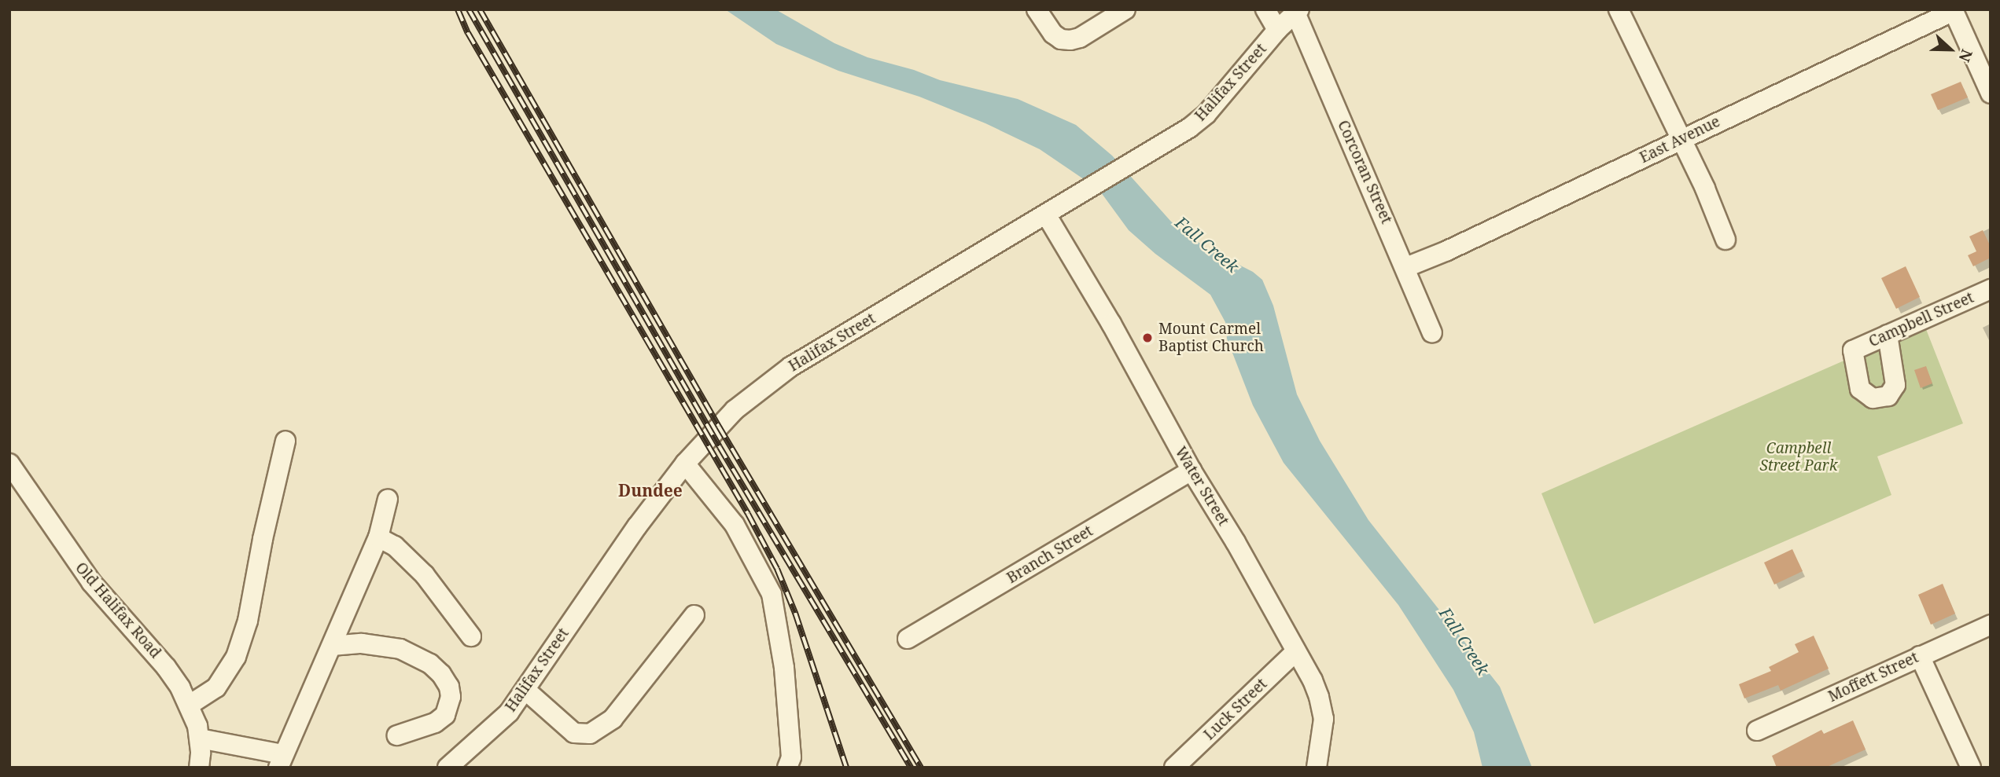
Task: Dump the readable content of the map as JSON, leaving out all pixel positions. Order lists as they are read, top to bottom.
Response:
{
  "streets": {
    "street": [
      "Halifax Street",
      "East Avenue",
      "Corcoran Street",
      "Campbell Street",
      "Water Street",
      "Branch Street",
      "Old Halifax Road",
      "Moffett Street",
      "Luck Street"
    ]
  },
  "crossings": [
    ["Halifax Street", "Corcoran Street"],
    ["Halifax Street", "Water Street"],
    ["East Avenue", "Corcoran Street"],
    ["Water Street", "Branch Street"],
    ["Water Street", "Luck Street"]
  ],
  "districts": ["Dundee"],
  "water": ["Fall Creek"],
  "parks": ["Campbell Street Park"],
  "places": ["Mount Carmel Baptist Church"],
  "north": "right"
}
